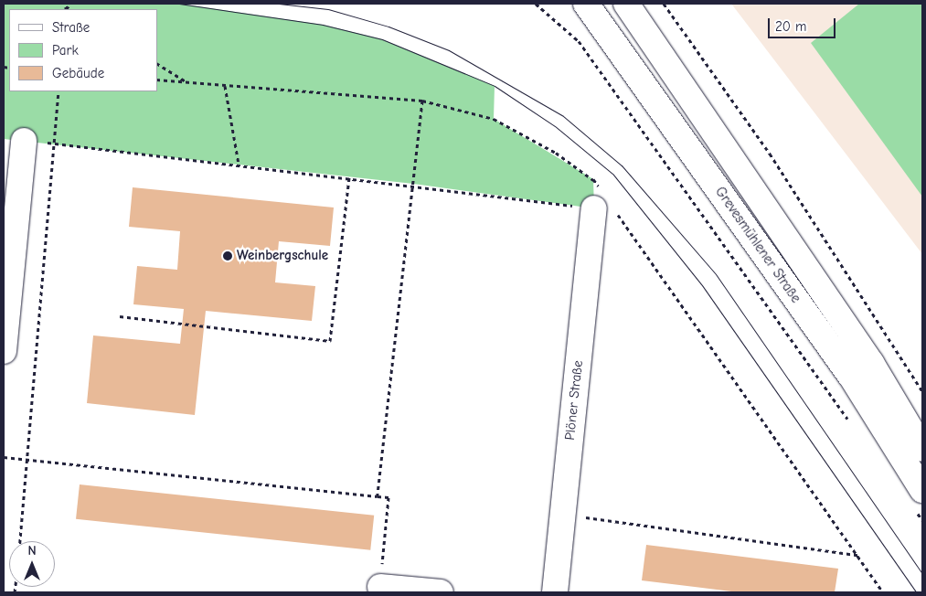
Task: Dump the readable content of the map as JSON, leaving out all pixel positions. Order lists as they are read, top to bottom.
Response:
{
  "streets": {
    "street": ["Grevesmühlener Straße", "Plöner Straße"]
  },
  "places": ["Weinbergschule"],
  "legend": ["Straße", "Park", "Gebäude"],
  "scale_bar": "20 m",
  "north": "top"
}
